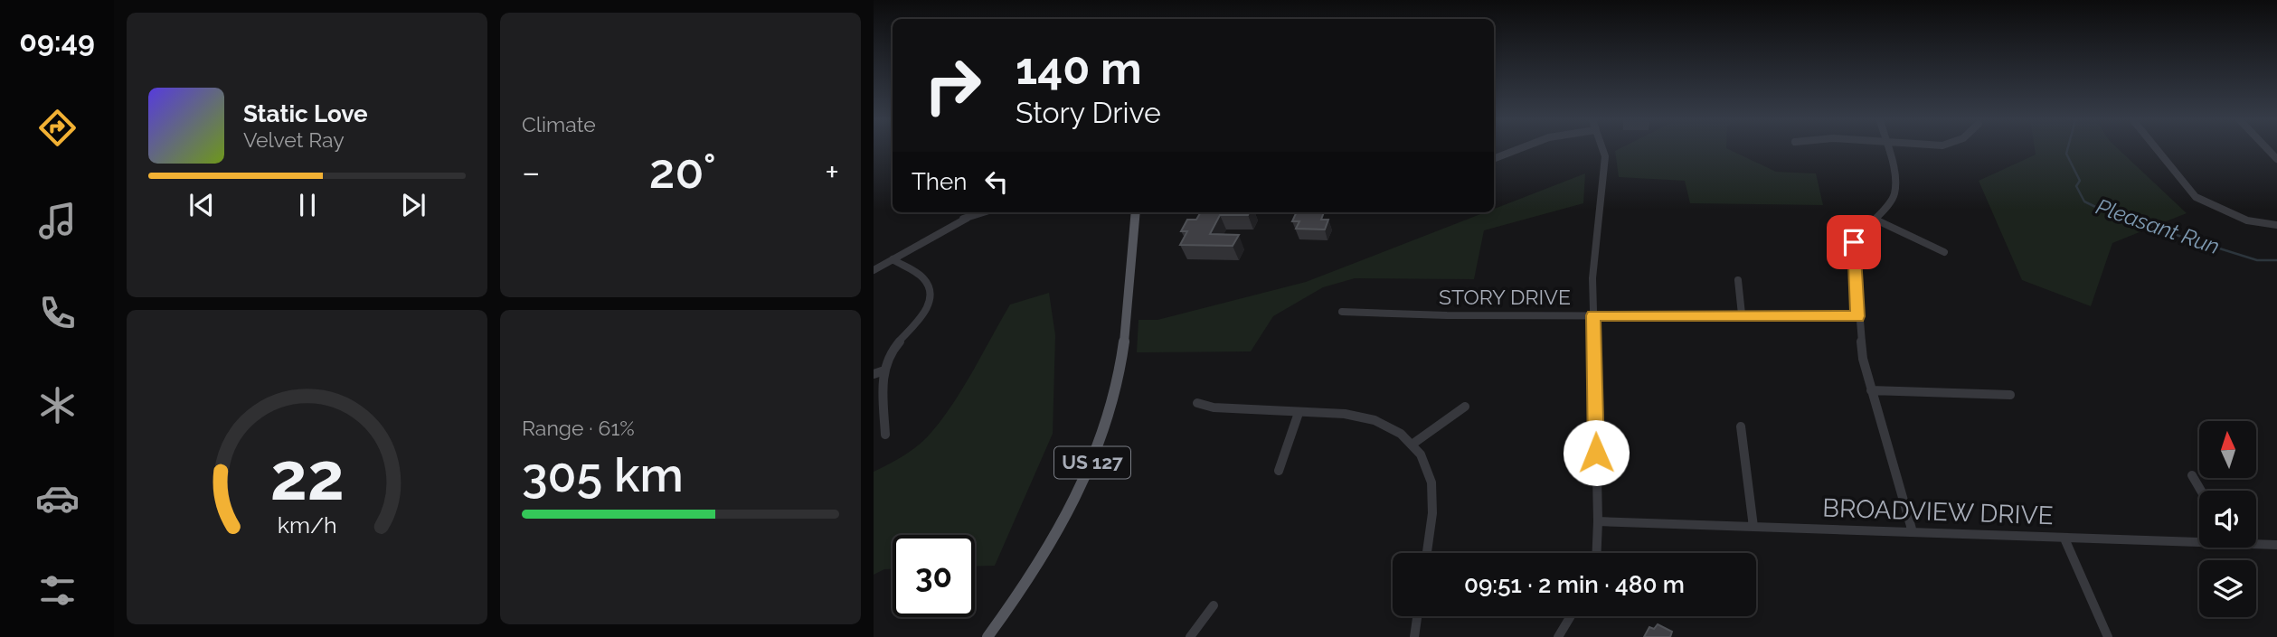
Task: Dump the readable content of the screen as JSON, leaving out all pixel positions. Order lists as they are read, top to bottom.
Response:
{
  "streets": {
    "main road": ["US 127"],
    "street": ["STORY DRIVE", "BROADVIEW DRIVE"]
  },
  "water": ["Pleasant Run"],
  "north": "top",
  "page": {
    "tabs": "09:49",
    "tile": [
      "Climate",
      ["Range · 61%", "305 km"]
    ],
    "turn": ["140 m", "Story Drive"],
    "song": ["Static Love", "Velvet Ray"],
    "heat": ["−", "20°", "+"],
    "then": "Then",
    "limit": "30",
    "trip": "09:51 · 2 min · 480 m",
    "gauge": ["22", "km/h"]
  }
}
